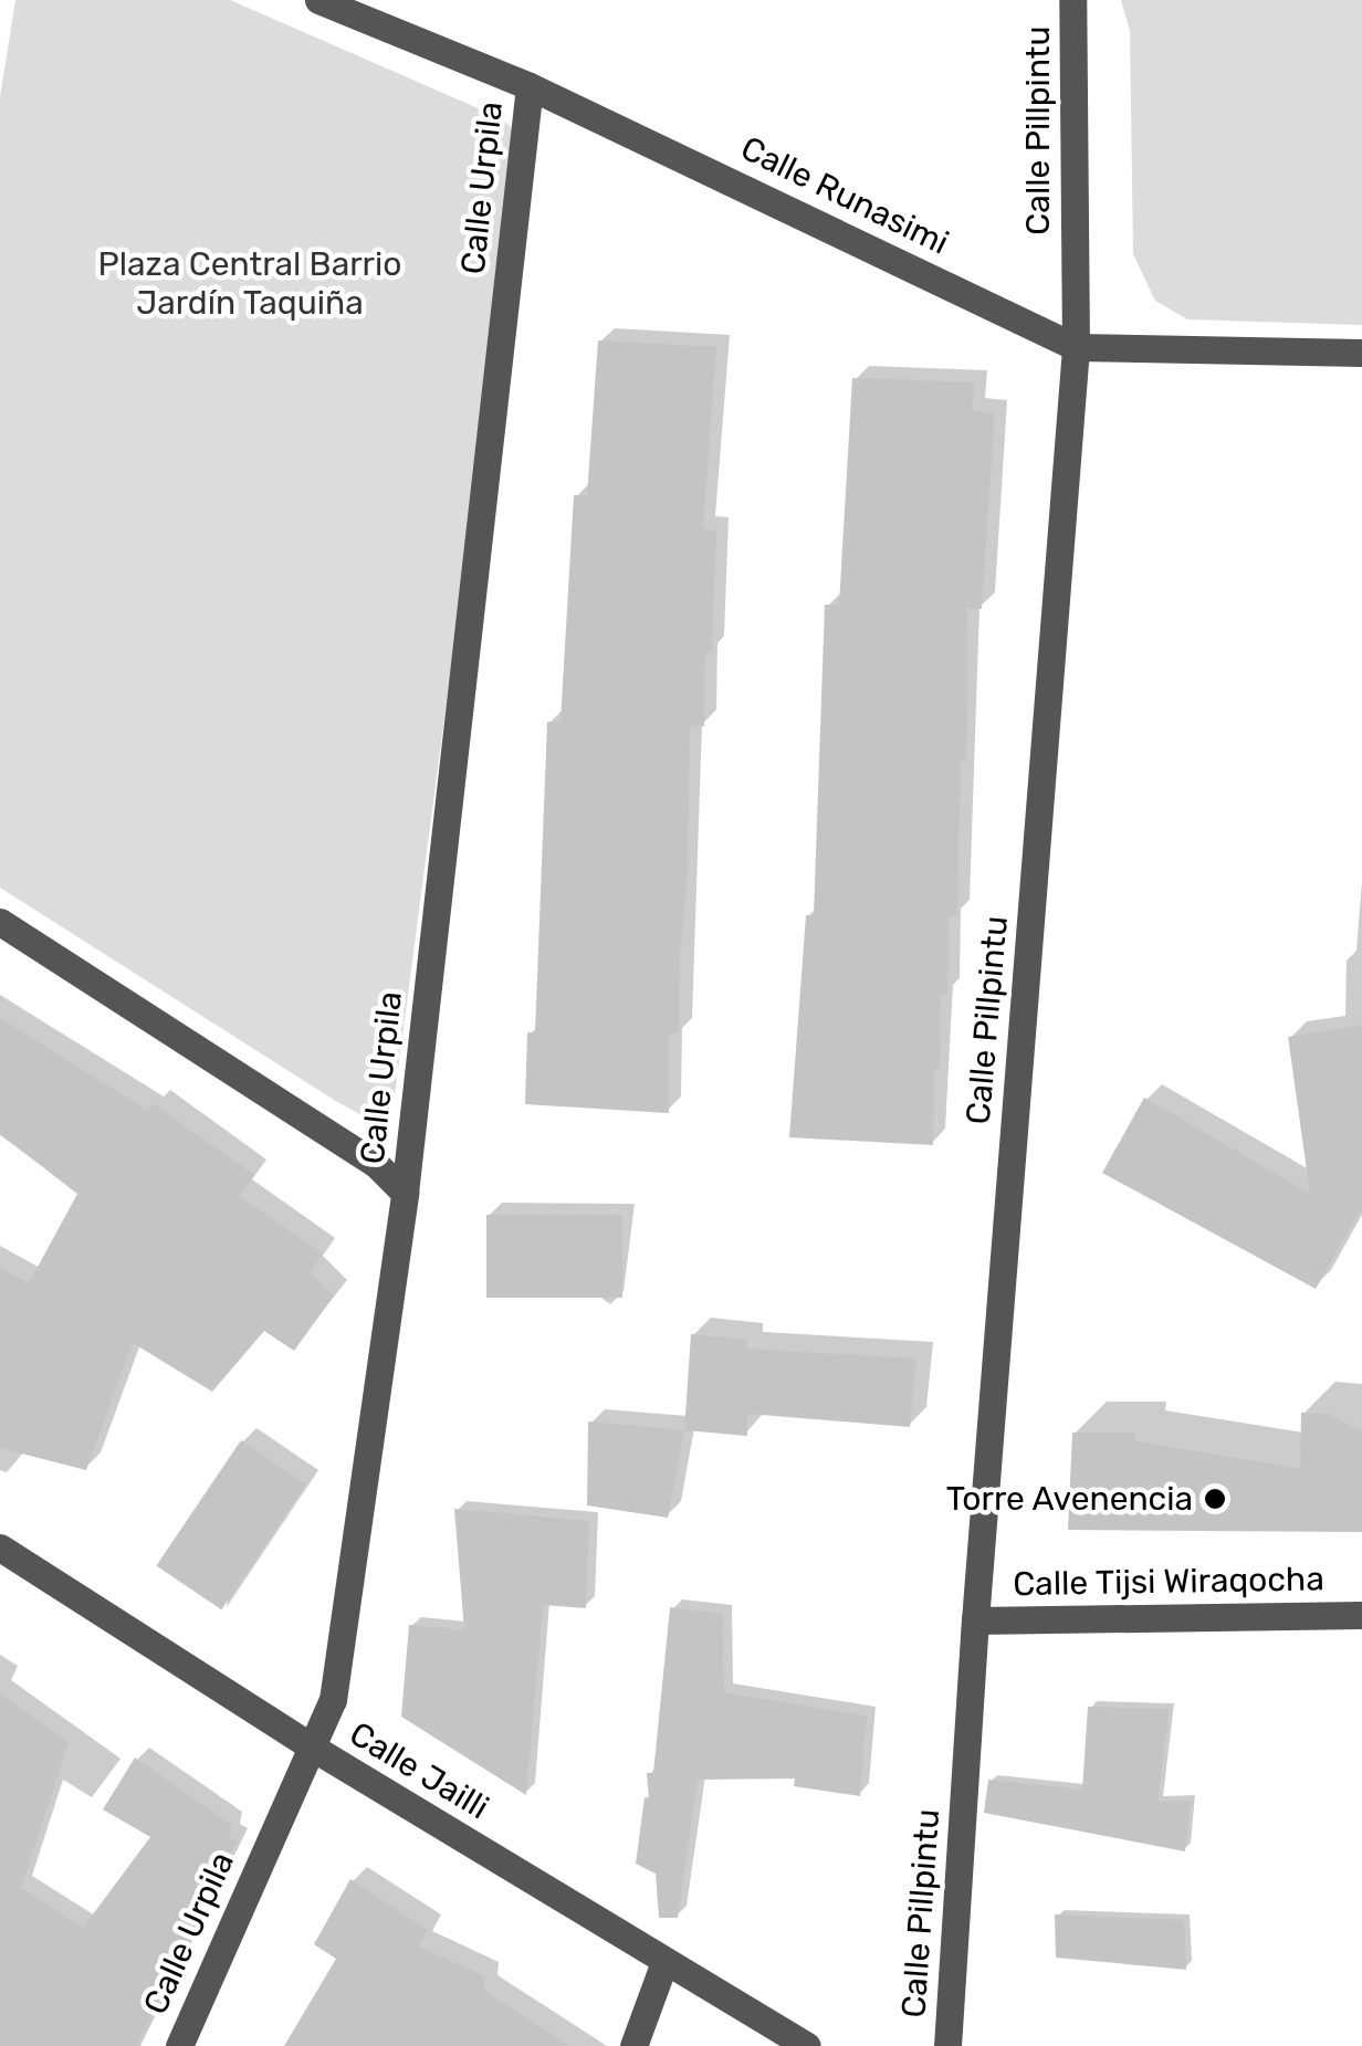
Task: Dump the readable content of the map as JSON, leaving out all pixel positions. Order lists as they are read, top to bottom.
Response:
{
  "streets": {
    "street": [
      "Calle Pillpintu",
      "Calle Urpila",
      "Calle Runasimi",
      "Calle Tijsi Wiraqocha",
      "Calle Jailli"
    ]
  },
  "crossings": [
    ["Calle Pillpintu", "Calle Runasimi"],
    ["Calle Pillpintu", "Calle Tijsi Wiraqocha"],
    ["Calle Urpila", "Calle Runasimi"],
    ["Calle Urpila", "Calle Jailli"]
  ],
  "parks": ["Plaza Central Barrio Jardín Taquiña"],
  "places": ["Torre Avenencia"]
}
